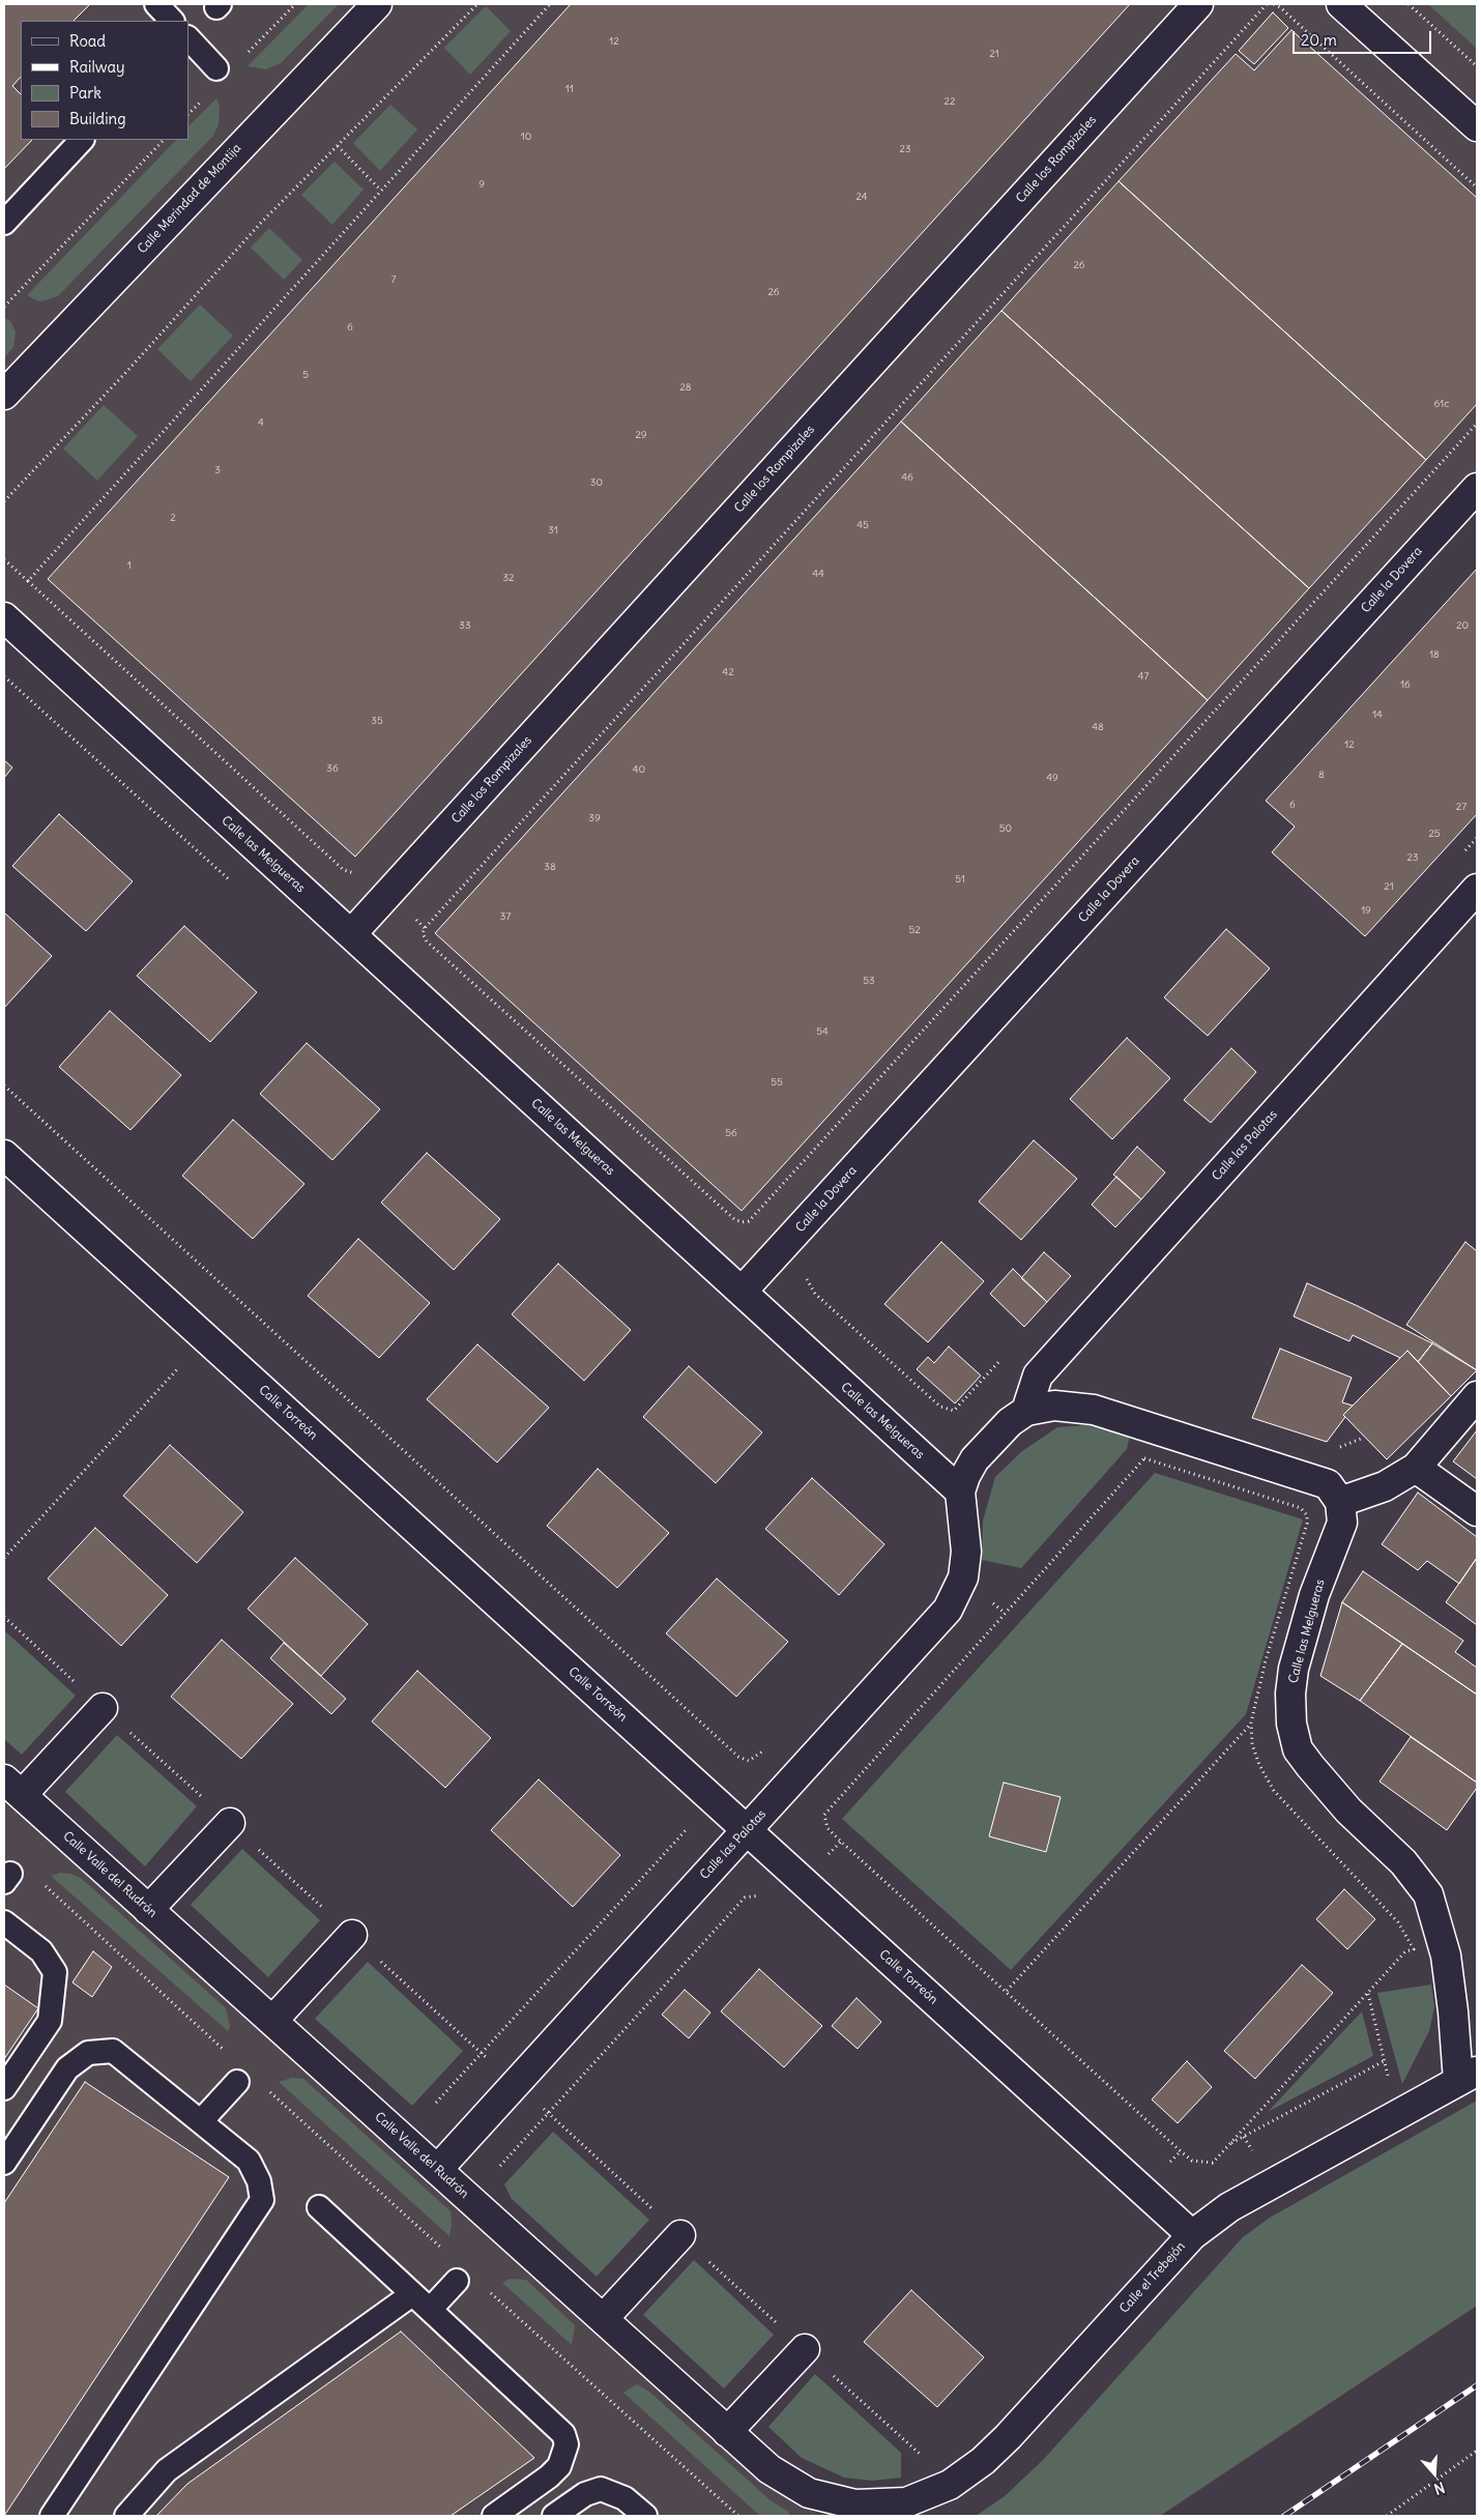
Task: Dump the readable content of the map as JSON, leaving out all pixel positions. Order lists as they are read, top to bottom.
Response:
{
  "streets": {
    "street": [
      "Calle los Rompizales",
      "Calle Merindad de Montija",
      "Calle la Dovera",
      "Calle las Melgueras",
      "Calle las Palotas",
      "Calle Torreón",
      "Calle Valle del Rudrón",
      "Calle el Trebejón"
    ]
  },
  "crossings": [
    ["Calle los Rompizales", "Calle las Melgueras"],
    ["Calle la Dovera", "Calle las Melgueras"],
    ["Calle las Melgueras", "Calle las Palotas"],
    ["Calle las Melgueras", "Calle el Trebejón"],
    ["Calle las Palotas", "Calle Torreón"],
    ["Calle las Palotas", "Calle Valle del Rudrón"],
    ["Calle Torreón", "Calle el Trebejón"],
    ["Calle Valle del Rudrón", "Calle el Trebejón"]
  ],
  "house_numbers": [
    "12",
    "21",
    "11",
    "22",
    "10",
    "23",
    "9",
    "24",
    "26",
    "7",
    "26",
    "6",
    "5",
    "28",
    "61c",
    "4",
    "29",
    "3",
    "46",
    "30",
    "2",
    "45",
    "31",
    "1",
    "44",
    "32",
    "33",
    "20",
    "18",
    "42",
    "47",
    "16",
    "14",
    "35",
    "48",
    "12",
    "36",
    "40",
    "8",
    "49",
    "6",
    "27",
    "39",
    "50",
    "25",
    "23",
    "38",
    "51",
    "21",
    "19",
    "37",
    "52",
    "53",
    "54",
    "55",
    "56"
  ],
  "legend": [
    "Road",
    "Railway",
    "Park",
    "Building"
  ],
  "scale_bar": "20 m",
  "north": "bottom"
}
